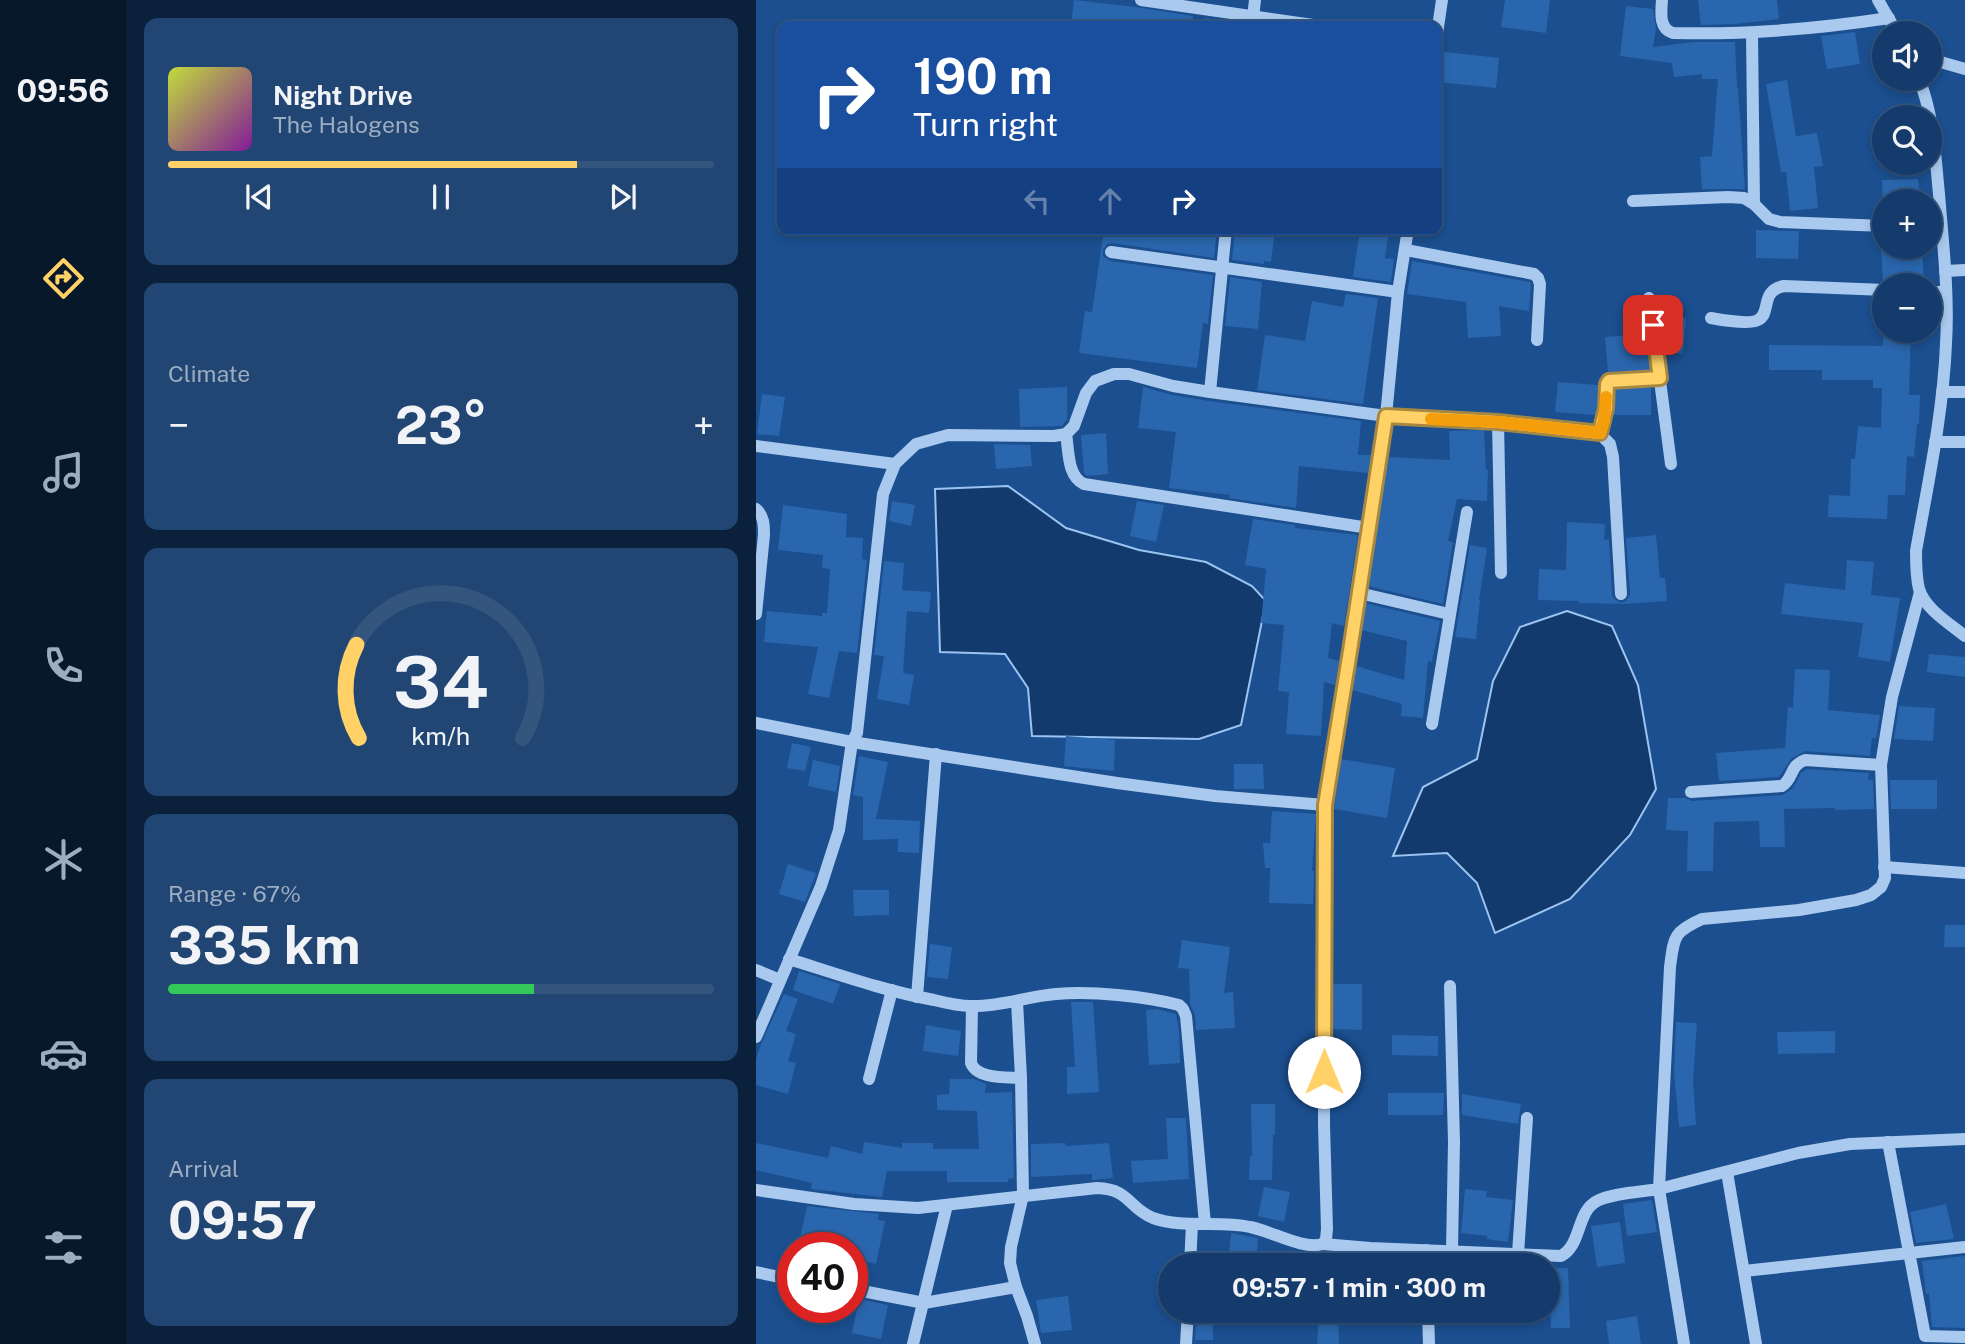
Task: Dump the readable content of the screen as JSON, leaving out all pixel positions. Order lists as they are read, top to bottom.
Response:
{
  "page": {
    "tabs": "09:56",
    "map_buttons": ["+", "−"],
    "turn": ["190 m", "Turn right"],
    "song": ["Night Drive", "The Halogens"],
    "tile": [
      "Climate",
      ["Range · 67%", "335 km"],
      ["Arrival", "09:57"]
    ],
    "heat": ["−", "23°", "+"],
    "limit": "40",
    "trip": "09:57 · 1 min · 300 m",
    "gauge": ["34", "km/h"]
  }
}
